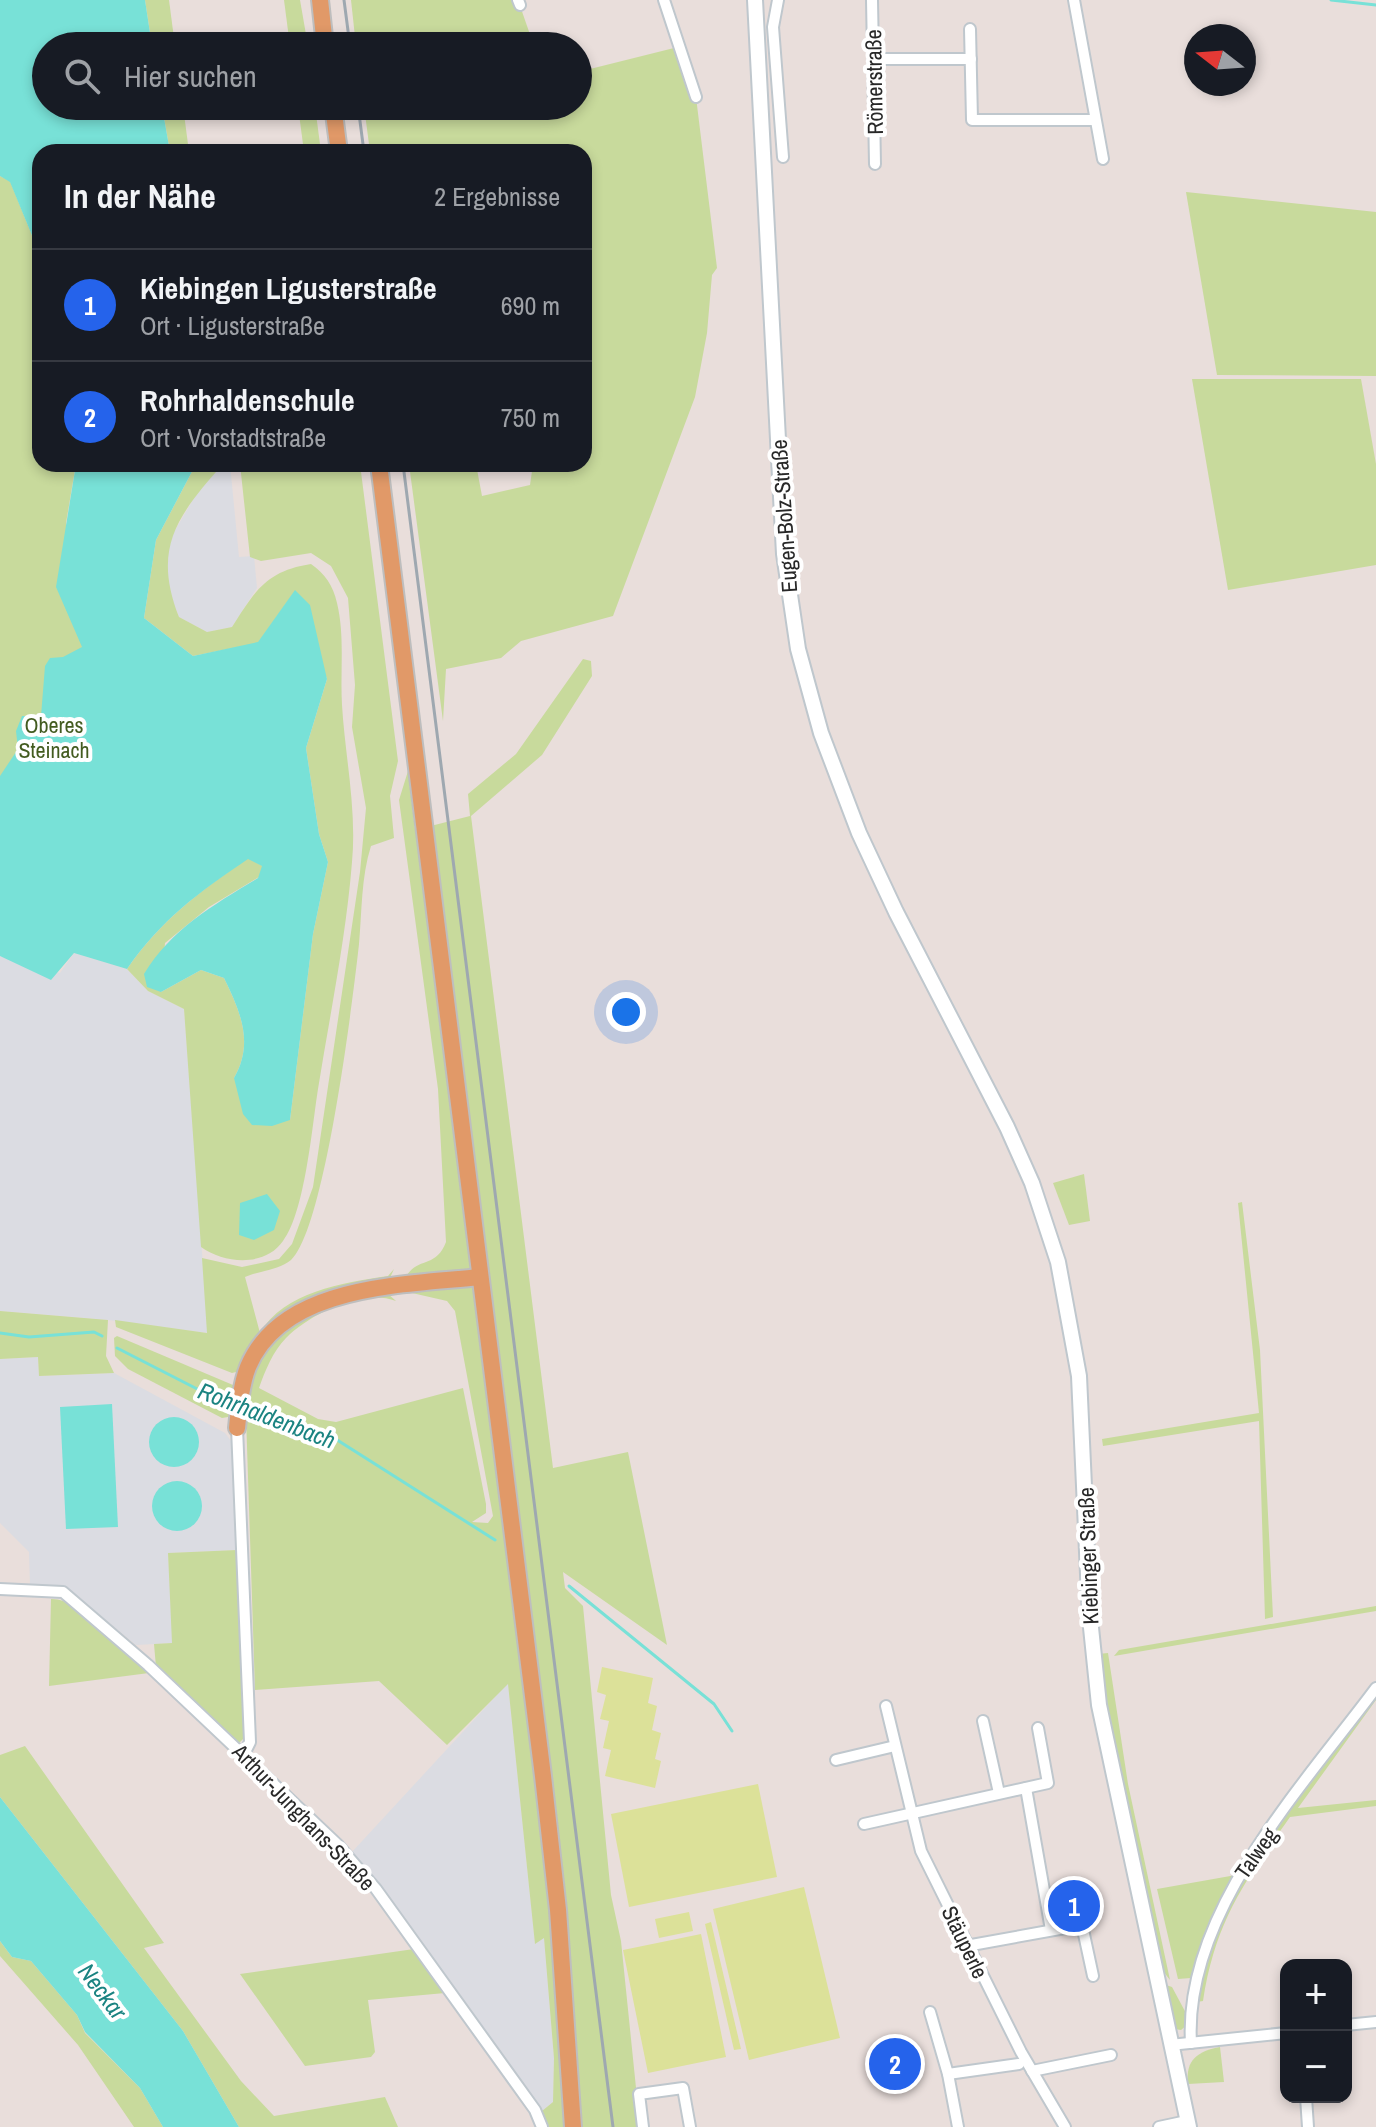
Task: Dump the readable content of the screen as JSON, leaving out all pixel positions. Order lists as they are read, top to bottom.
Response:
{
  "streets": {
    "street": [
      "Römerstraße",
      "Eugen-Bolz-Straße",
      "Kiebinger Straße",
      "Arthur-Junghans-Straße",
      "Talweg",
      "Stäuperle"
    ]
  },
  "crossings": [
    ["Eugen-Bolz-Straße", "Kiebinger Straße"]
  ],
  "water": ["Rohrhaldenbach", "Neckar"],
  "parks": ["Oberes Steinach"],
  "north": "left",
  "page": {
    "search": "Hier suchen",
    "heading": ["In der Nähe", "2 Ergebnisse"],
    "list": [
      {
        "mark": "1",
        "name": "Kiebingen Ligusterstraße",
        "note": "Ort · Ligusterstraße",
        "value": "690 m"
      },
      {
        "mark": "2",
        "name": "Rohrhaldenschule",
        "note": "Ort · Vorstadtstraße",
        "value": "750 m"
      }
    ],
    "pins": ["1", "2"],
    "map_buttons": ["+", "−"]
  }
}
